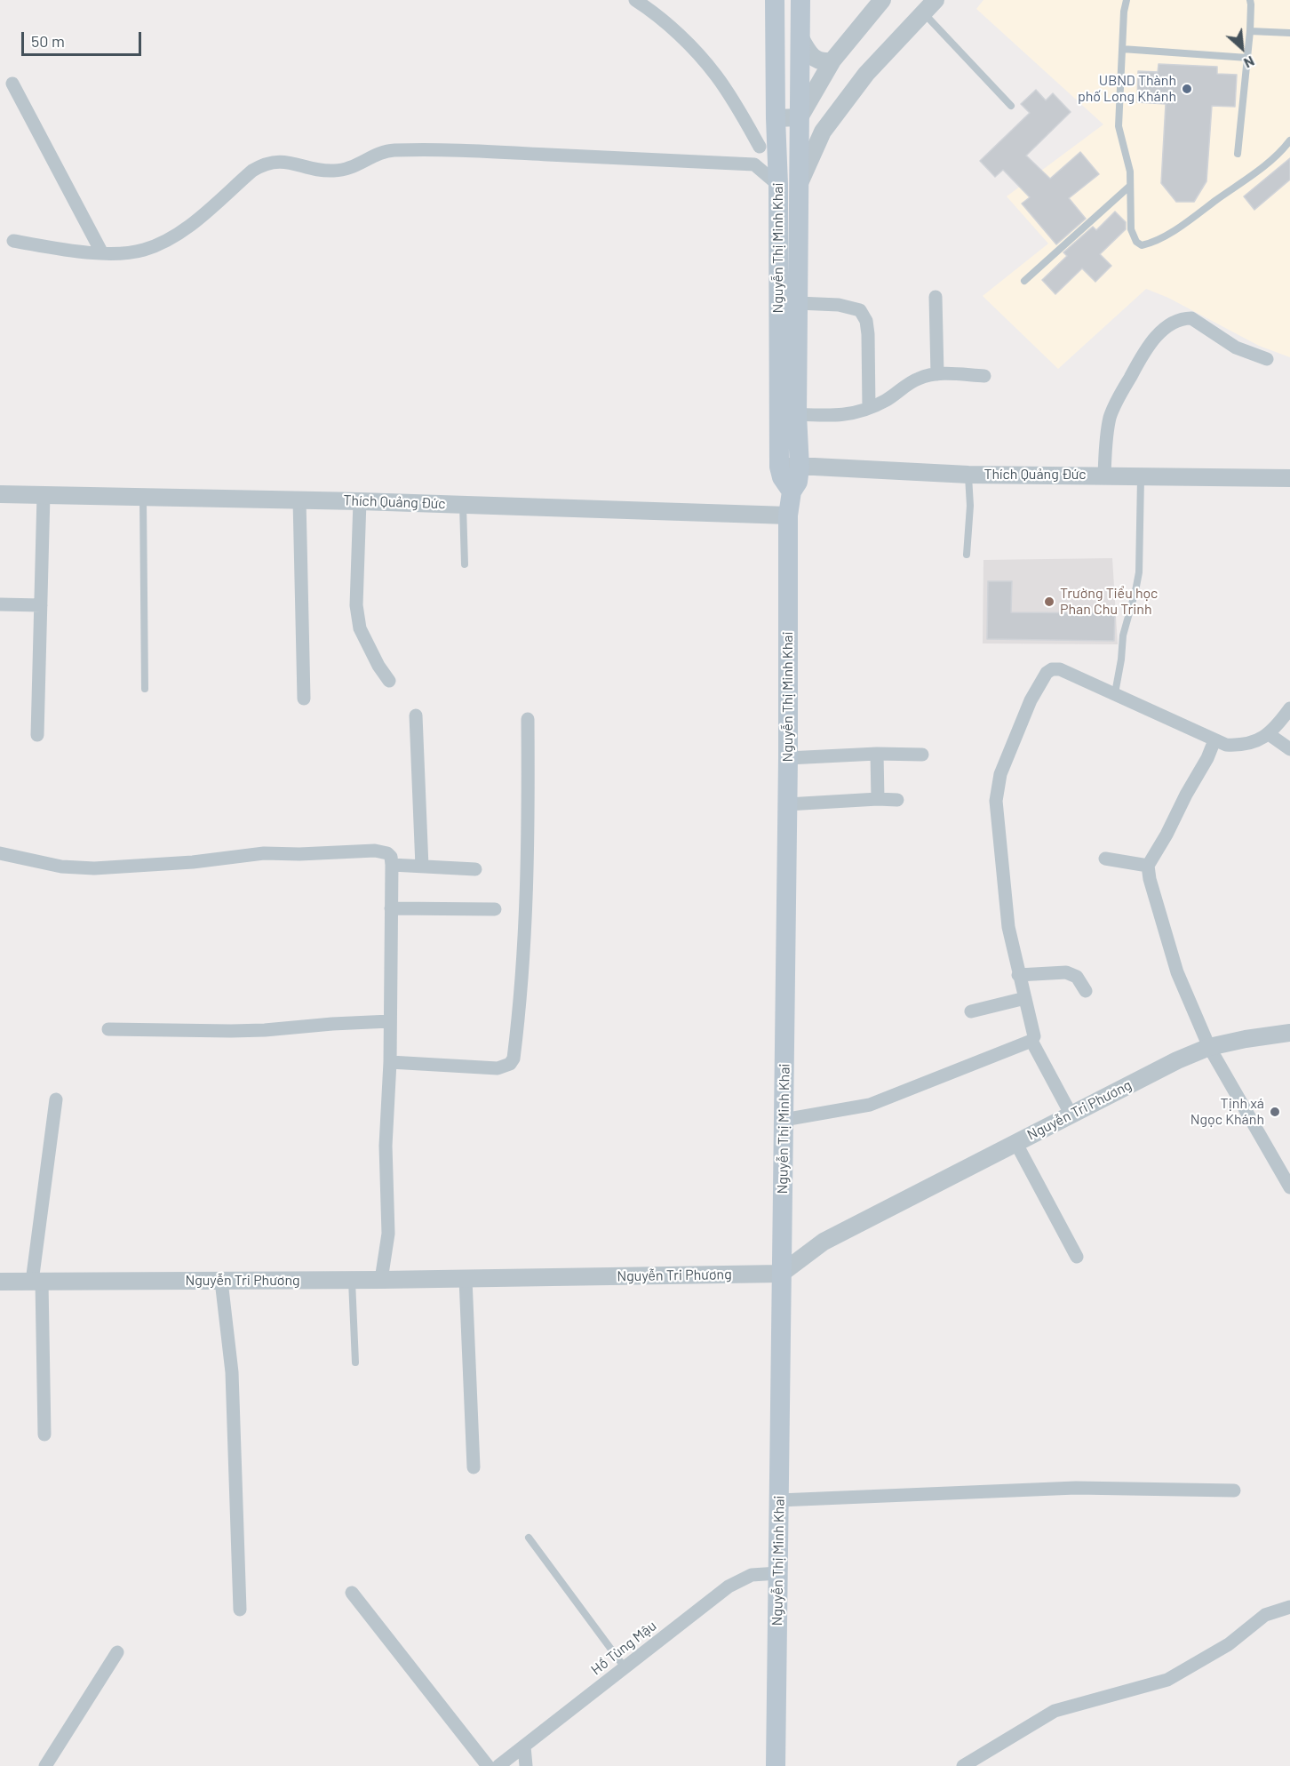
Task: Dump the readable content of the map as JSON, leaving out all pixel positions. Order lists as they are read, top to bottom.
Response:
{
  "streets": {
    "main road": ["Nguyễn Thị Minh Khai"],
    "street": ["Thích Quảng Đức", "Nguyễn Tri Phương", "Hồ Tùng Mậu"]
  },
  "crossings": [
    ["Nguyễn Thị Minh Khai", "Thích Quảng Đức"],
    ["Nguyễn Thị Minh Khai", "Nguyễn Tri Phương"],
    ["Nguyễn Thị Minh Khai", "Hồ Tùng Mậu"]
  ],
  "places": ["UBND Thành phố Long Khánh", "Trường Tiểu học Phan Chu Trinh", "Tịnh xá Ngọc Khánh"],
  "scale_bar": "50 m",
  "north": "bottom right"
}
